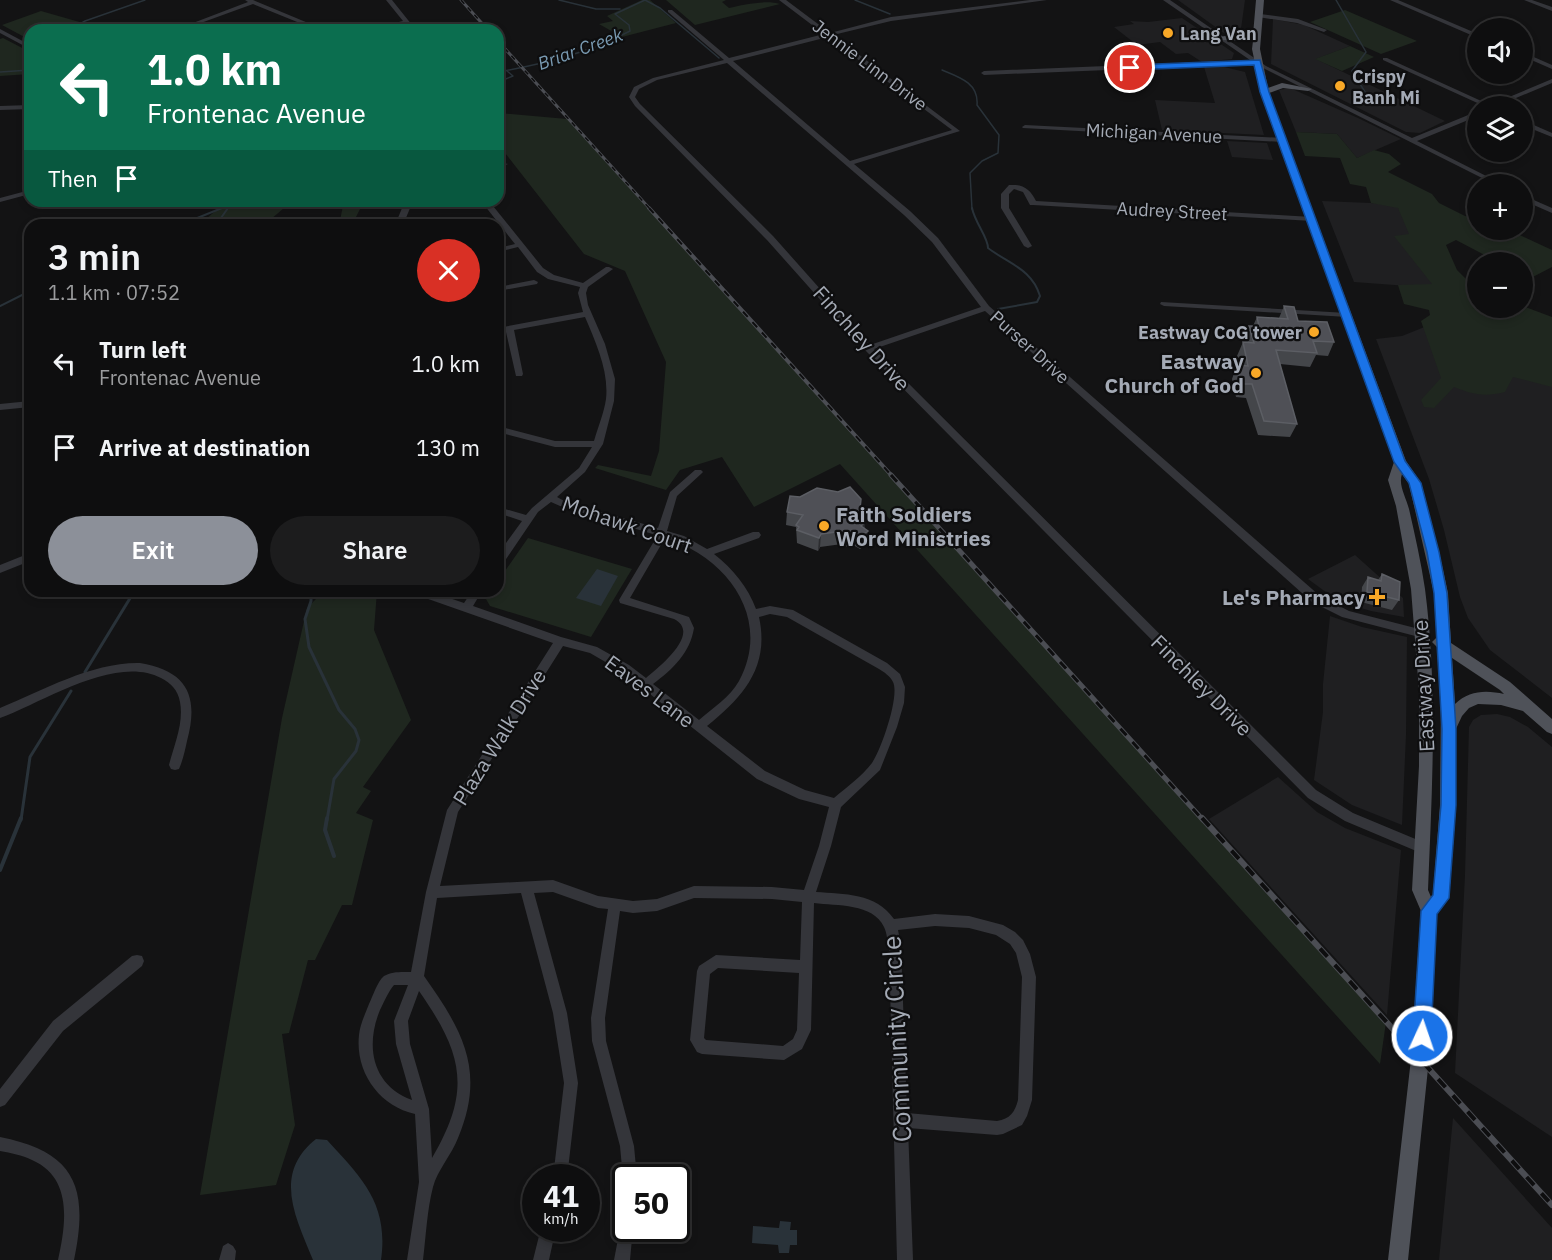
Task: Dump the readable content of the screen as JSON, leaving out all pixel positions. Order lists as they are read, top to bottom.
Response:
{
  "streets": {
    "main road": ["Eastway Drive"],
    "street": [
      "Jennie Linn Drive",
      "Michigan Avenue",
      "Audrey Street",
      "Finchley Drive",
      "Purser Drive",
      "Mohawk Court",
      "Eaves Lane",
      "Plaza Walk Drive",
      "Community Circle"
    ]
  },
  "crossings": [
    ["Jennie Linn Drive", "Finchley Drive"],
    ["Jennie Linn Drive", "Purser Drive"],
    ["Michigan Avenue", "Eastway Drive"],
    ["Audrey Street", "Eastway Drive"],
    ["Finchley Drive", "Purser Drive"],
    ["Finchley Drive", "Eastway Drive"],
    ["Purser Drive", "Eastway Drive"],
    ["Mohawk Court", "Eaves Lane"],
    ["Eaves Lane", "Plaza Walk Drive"],
    ["Plaza Walk Drive", "Community Circle"]
  ],
  "water": ["Briar Creek"],
  "places": {
    "other": [
      "Lang Van",
      "Crispy Banh Mi",
      "Eastway CoG tower",
      "Eastway Church of God",
      "Faith Soldiers Word Ministries"
    ],
    "health": ["Le's Pharmacy"]
  },
  "page": {
    "map_buttons": ["+", "−"],
    "turn": ["1.0 km", "Frontenac Avenue"],
    "then": "Then",
    "heading": ["3 min", "1.1 km · 07:52"],
    "list": [
      {
        "name": "Turn left",
        "note": "Frontenac Avenue",
        "value": "1.0 km"
      },
      {
        "name": "Arrive at destination",
        "value": "130 m"
      }
    ],
    "buttons": ["Exit", "Share"],
    "speed": "41 km/h",
    "limit": "50"
  }
}
